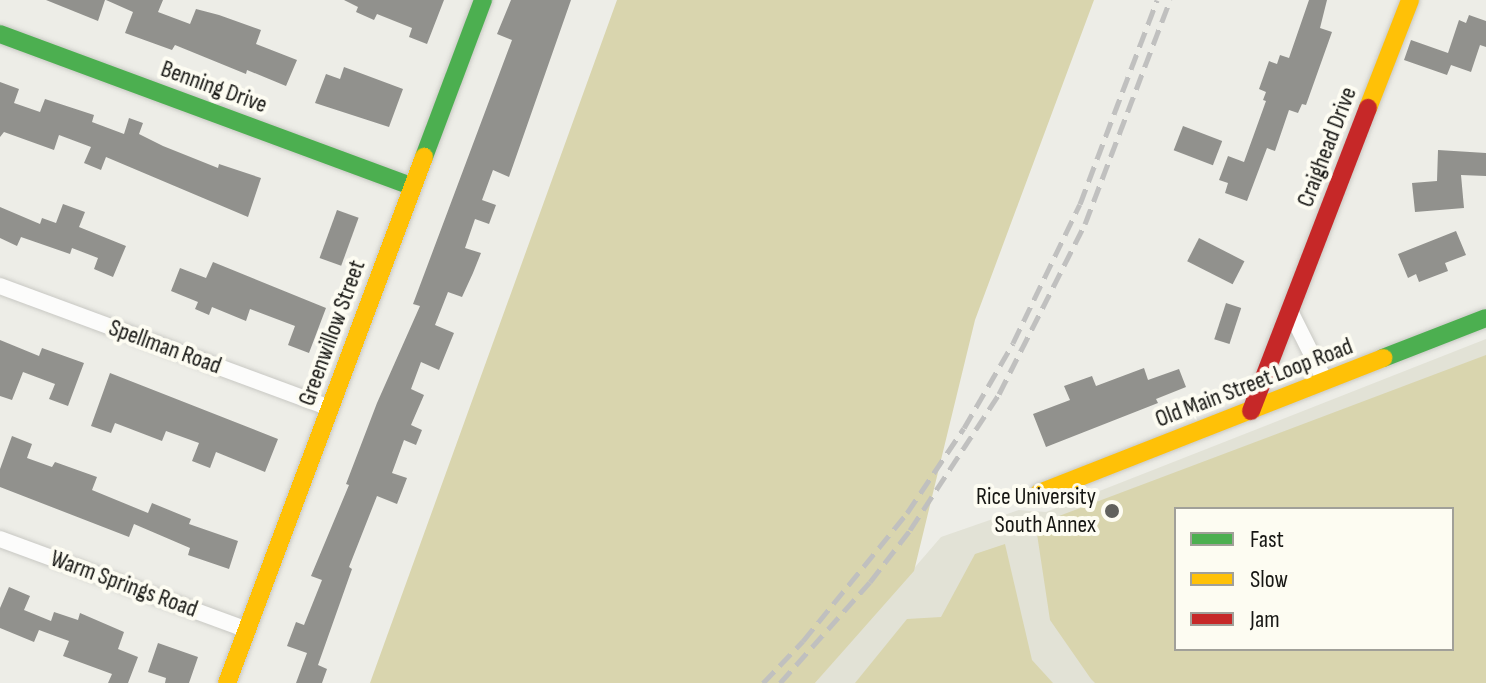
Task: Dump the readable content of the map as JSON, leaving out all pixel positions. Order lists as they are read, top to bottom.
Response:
{
  "streets": {
    "street": [
      "Benning Drive",
      "Craighead Drive",
      "Greenwillow Street",
      "Spellman Road",
      "Old Main Street Loop Road",
      "Warm Springs Road"
    ]
  },
  "crossings": [
    ["Benning Drive", "Greenwillow Street"],
    ["Craighead Drive", "Old Main Street Loop Road"],
    ["Greenwillow Street", "Spellman Road"],
    ["Greenwillow Street", "Warm Springs Road"]
  ],
  "places": ["Rice University South Annex"],
  "legend": ["Fast", "Slow", "Jam"]
}
